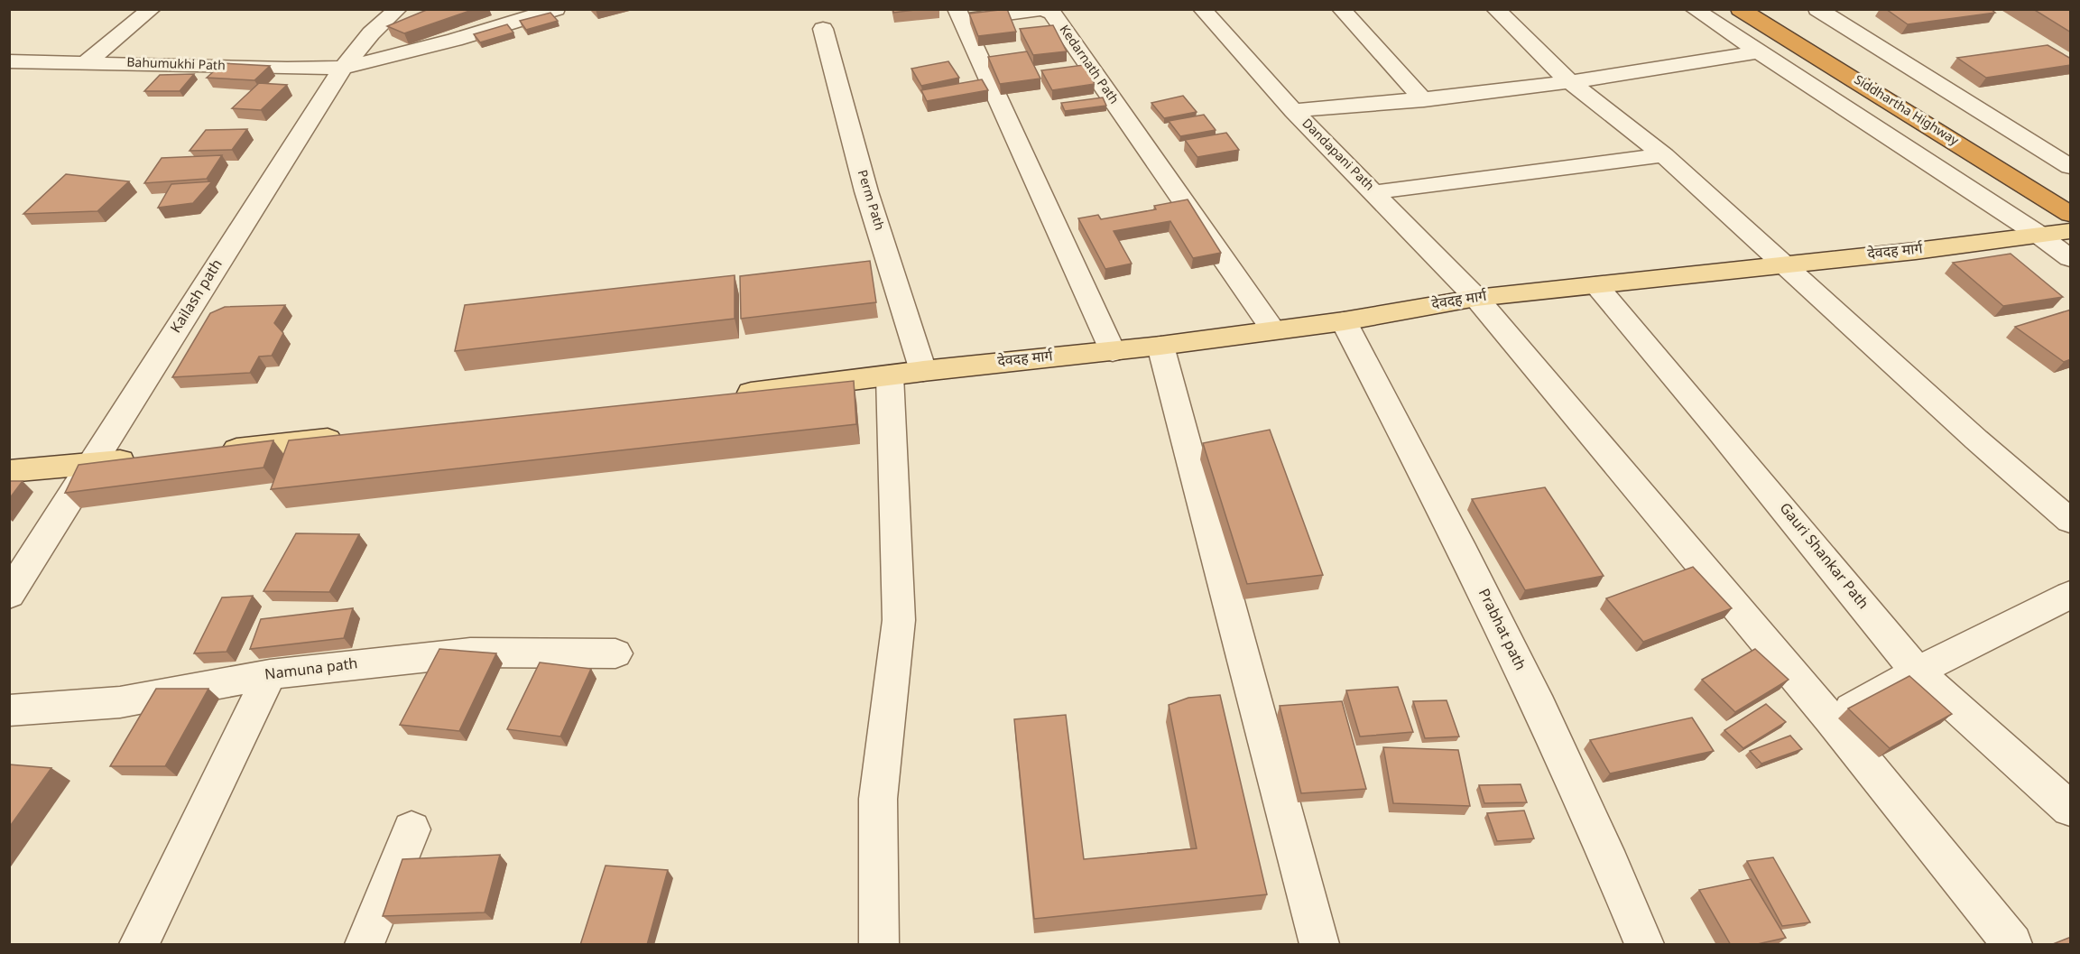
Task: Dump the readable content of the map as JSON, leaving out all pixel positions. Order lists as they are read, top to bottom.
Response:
{
  "streets": {
    "highway": ["Siddhartha Highway"],
    "main road": ["देवदह मार्ग"],
    "street": [
      "Bahumukhi Path",
      "Kedarnath Path",
      "Dandapani Path",
      "Perm Path",
      "Kailash path",
      "Gauri Shankar Path",
      "Prabhat path",
      "Namuna path"
    ]
  },
  "crossings": [
    ["Bahumukhi Path", "Kailash path"],
    ["Kedarnath Path", "देवदह मार्ग"],
    ["Dandapani Path", "देवदह मार्ग"],
    ["Perm Path", "देवदह मार्ग"],
    ["देवदह मार्ग", "Gauri Shankar Path"],
    ["देवदह मार्ग", "Prabhat path"]
  ]
}
